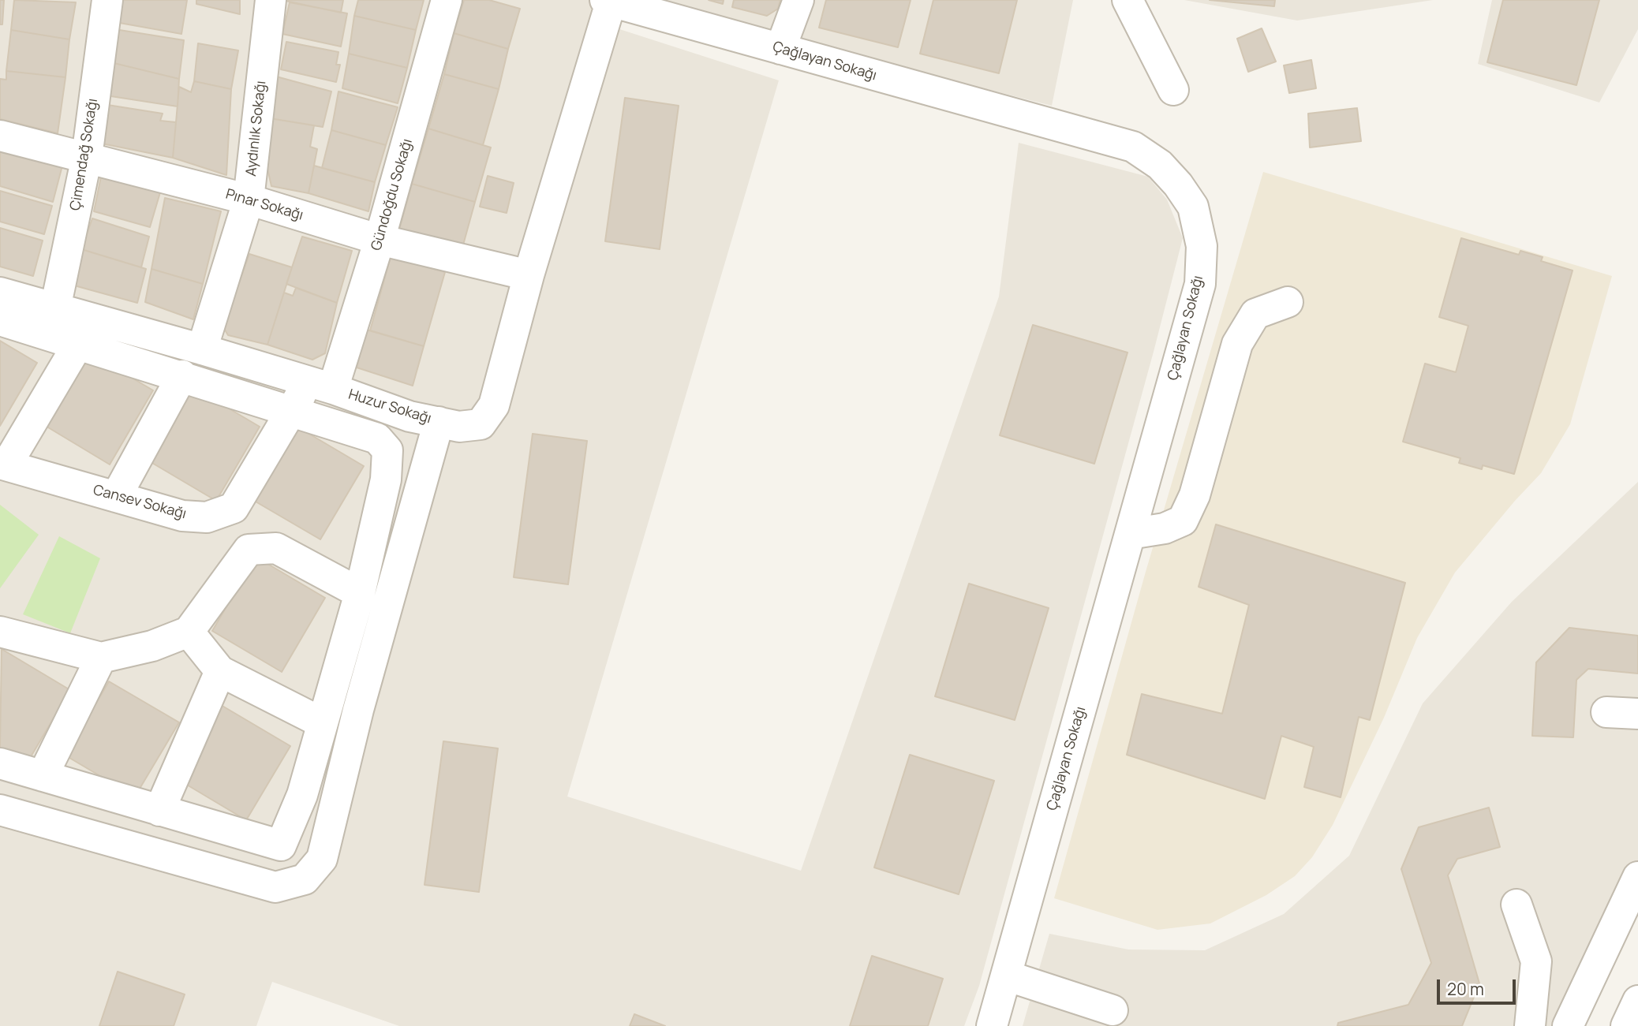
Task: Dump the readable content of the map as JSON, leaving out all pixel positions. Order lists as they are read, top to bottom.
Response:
{
  "streets": {
    "street": [
      "Çağlayan Sokağı",
      "Aydınlık Sokağı",
      "Çimendağ Sokağı",
      "Gündoğdu Sokağı",
      "Pınar Sokağı",
      "Huzur Sokağı",
      "Cansev Sokağı"
    ]
  },
  "crossings": [
    ["Çağlayan Sokağı", "Huzur Sokağı"],
    ["Aydınlık Sokağı", "Pınar Sokağı"],
    ["Aydınlık Sokağı", "Huzur Sokağı"],
    ["Çimendağ Sokağı", "Pınar Sokağı"],
    ["Çimendağ Sokağı", "Huzur Sokağı"],
    ["Gündoğdu Sokağı", "Pınar Sokağı"],
    ["Gündoğdu Sokağı", "Huzur Sokağı"],
    ["Gündoğdu Sokağı", "Cansev Sokağı"],
    ["Pınar Sokağı", "Huzur Sokağı"],
    ["Huzur Sokağı", "Cansev Sokağı"]
  ],
  "scale_bar": "20 m"
}
